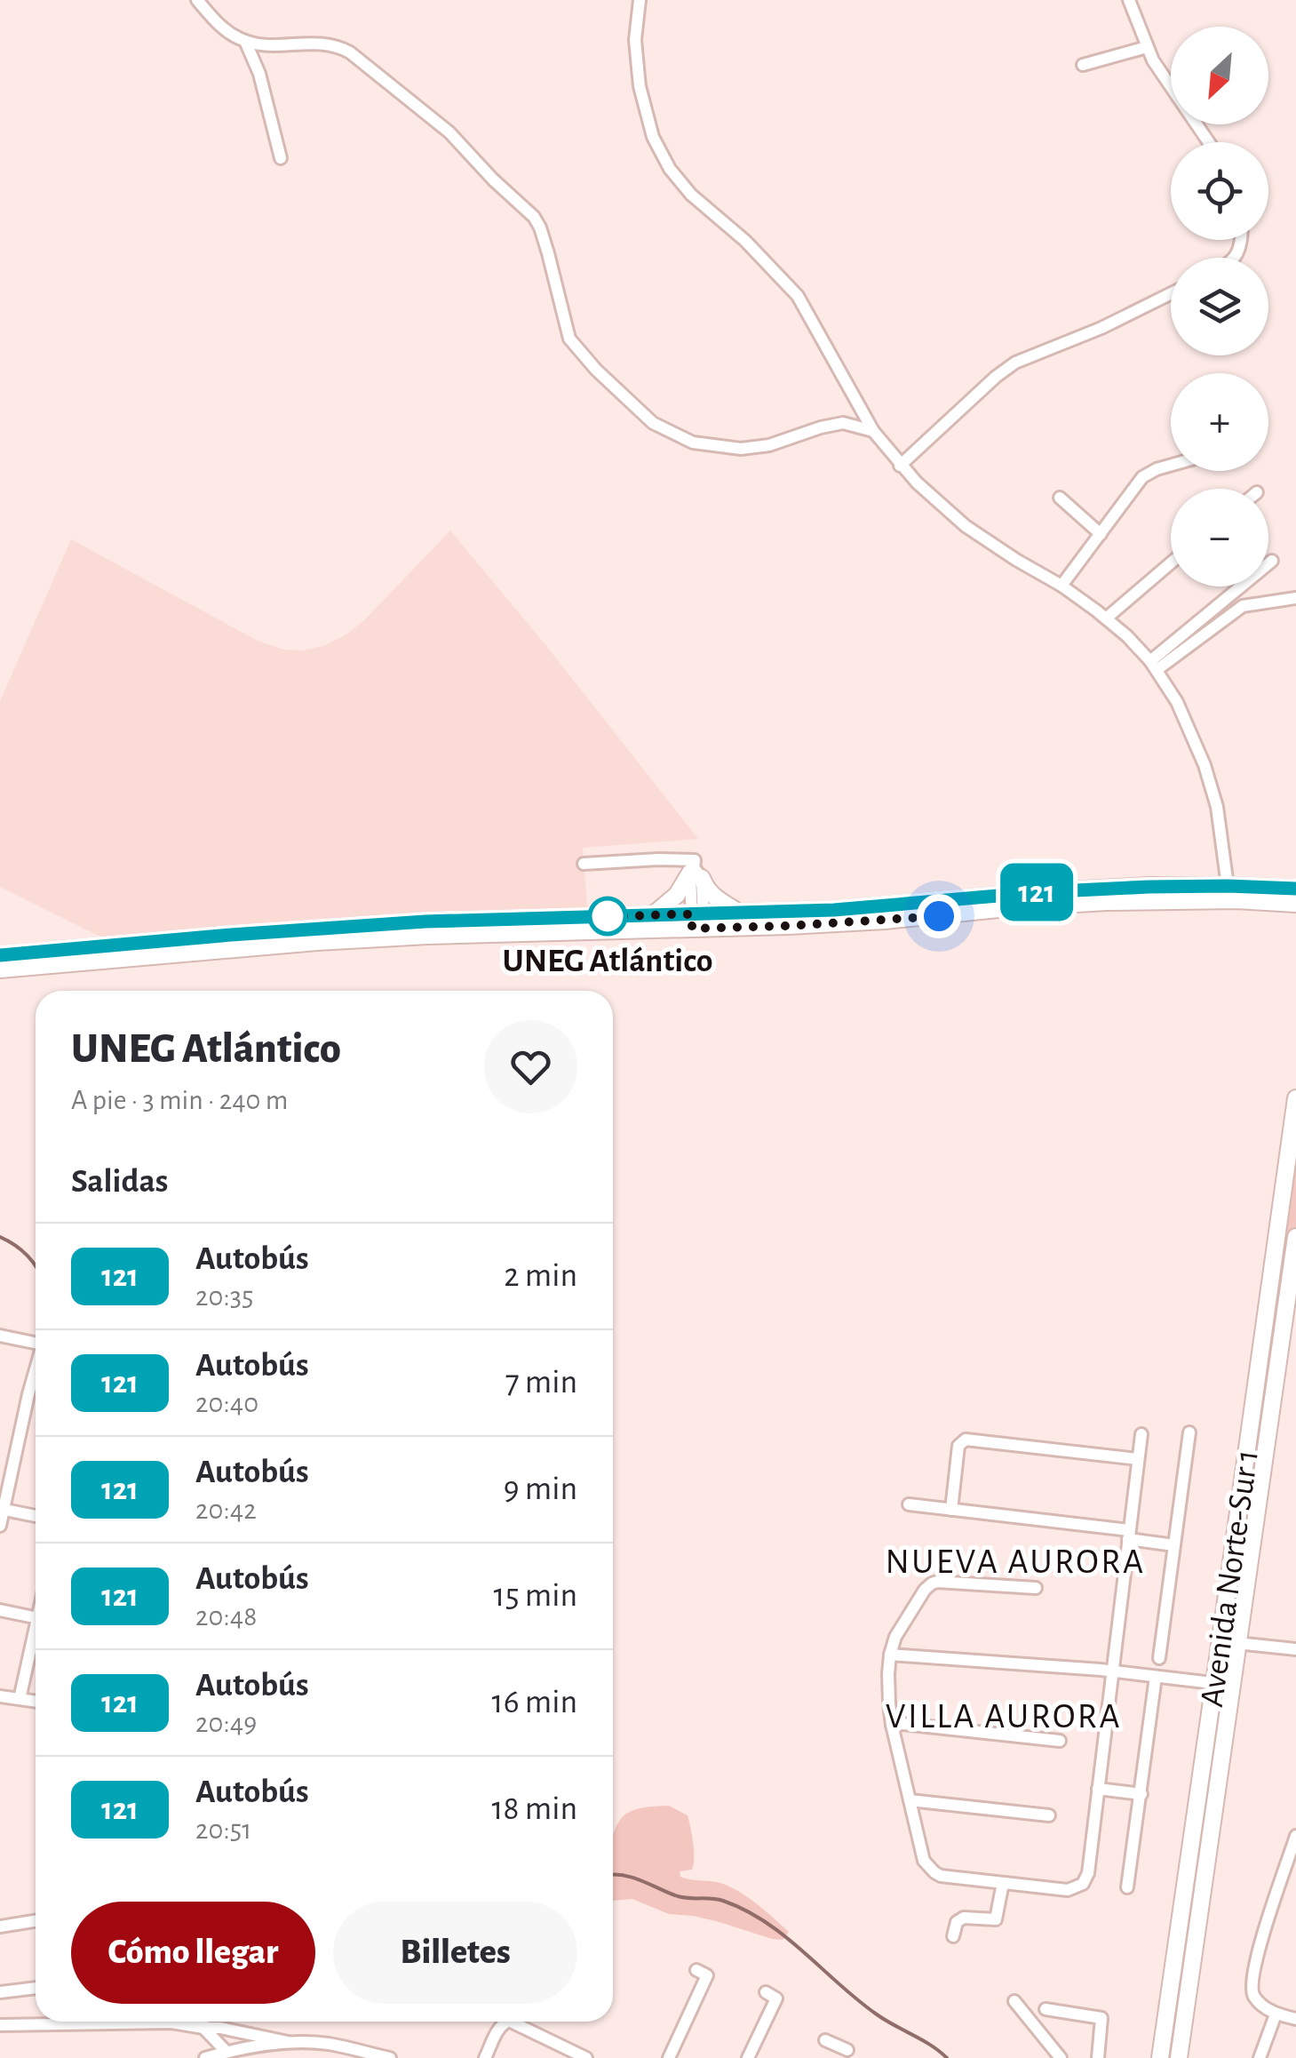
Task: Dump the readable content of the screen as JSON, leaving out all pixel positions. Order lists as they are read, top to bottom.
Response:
{
  "streets": {
    "main road": ["Avenida Norte-Sur 1"]
  },
  "districts": ["NUEVA AURORA", "VILLA AURORA"],
  "places": ["UNEG Atlántico"],
  "lines": ["bus line 121"],
  "north": "bottom left",
  "page": {
    "on_map": "121",
    "map_buttons": ["+", "−"],
    "heading": [
      ["UNEG Atlántico", "A pie · 3 min · 240 m"],
      "Salidas"
    ],
    "list": [
      {
        "mark": "121",
        "name": "Autobús",
        "note": "20:35",
        "value": "2 min"
      },
      {
        "mark": "121",
        "name": "Autobús",
        "note": "20:40",
        "value": "7 min"
      },
      {
        "mark": "121",
        "name": "Autobús",
        "note": "20:42",
        "value": "9 min"
      },
      {
        "mark": "121",
        "name": "Autobús",
        "note": "20:48",
        "value": "15 min"
      },
      {
        "mark": "121",
        "name": "Autobús",
        "note": "20:49",
        "value": "16 min"
      },
      {
        "mark": "121",
        "name": "Autobús",
        "note": "20:51",
        "value": "18 min"
      }
    ],
    "buttons": ["Cómo llegar", "Billetes"]
  }
}
